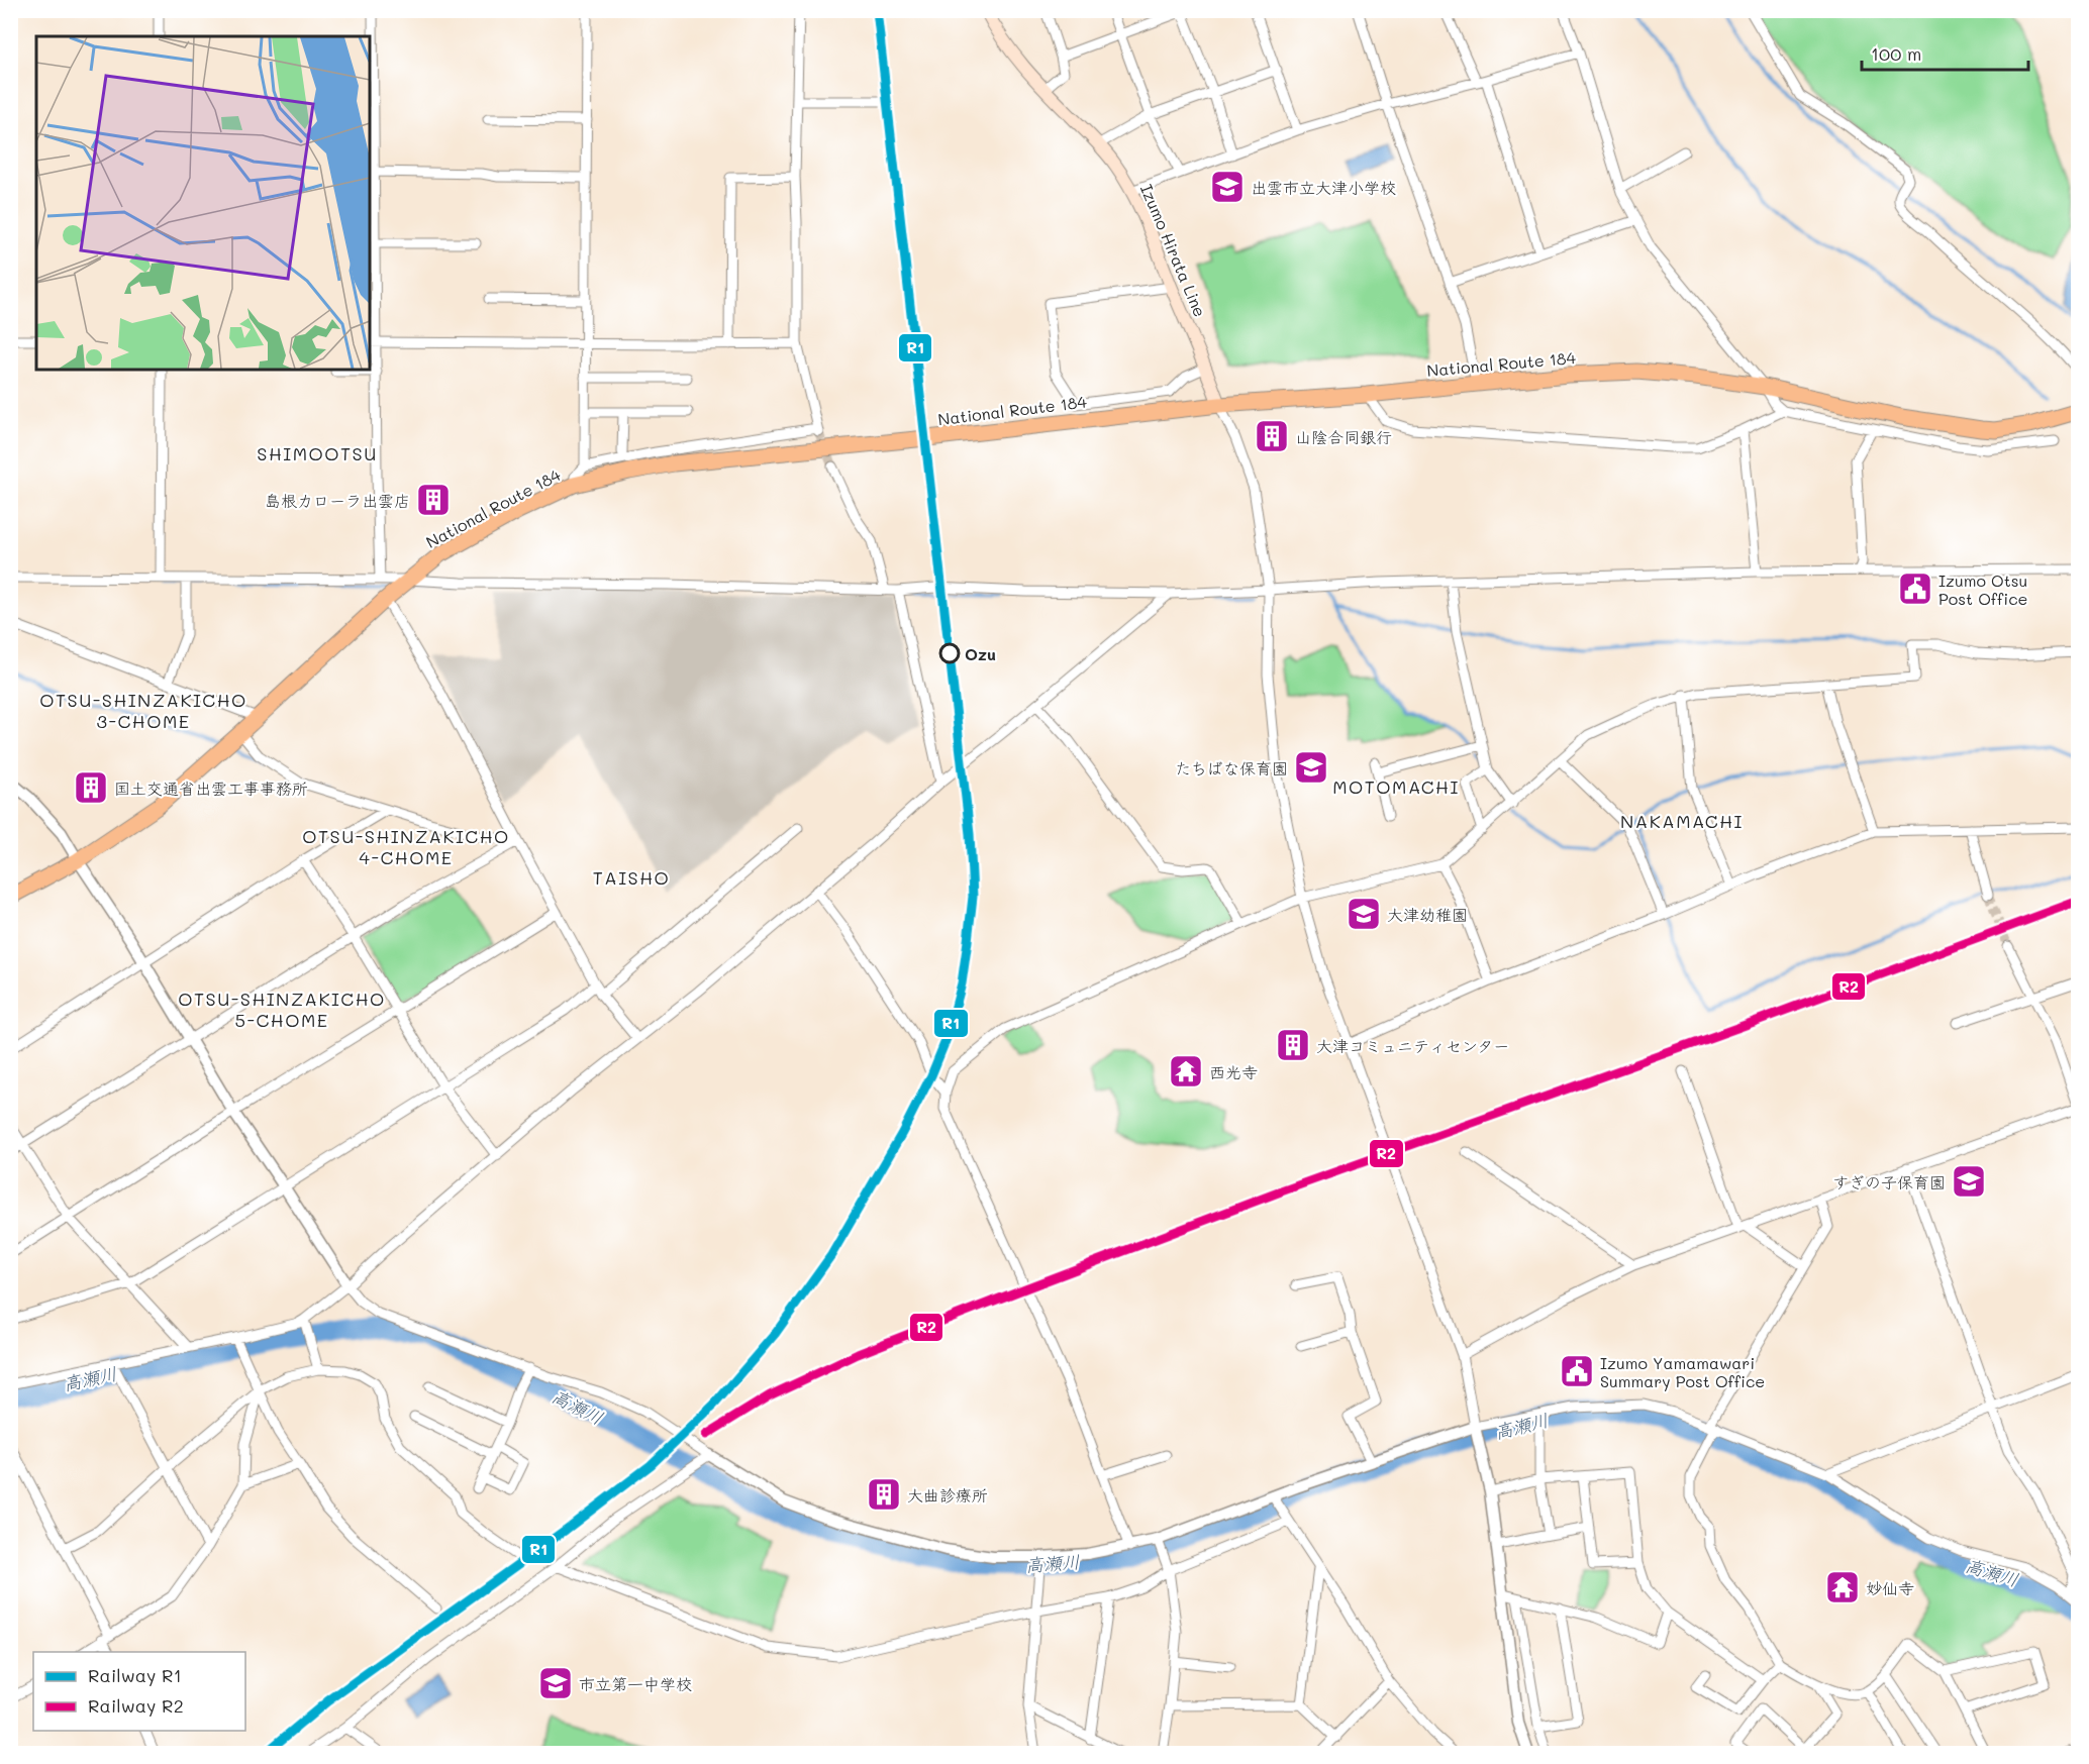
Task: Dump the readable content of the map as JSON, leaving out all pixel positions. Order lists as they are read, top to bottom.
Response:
{
  "streets": {
    "highway": ["National Route 184"],
    "main road": ["Izumo Hirata Line"]
  },
  "crossings": [
    ["Izumo Hirata Line", "National Route 184"]
  ],
  "districts": [
    "SHIMOOTSU",
    "OTSU-SHINZAKICHO 3-CHOME",
    "MOTOMACHI",
    "NAKAMACHI",
    "OTSU-SHINZAKICHO 4-CHOME",
    "TAISHO",
    "OTSU-SHINZAKICHO 5-CHOME"
  ],
  "water": ["高瀬川"],
  "places": {
    "school or university": [
      "出雲市立大津小学校",
      "たちばな保育園",
      "大津幼稚園",
      "すぎの子保育園",
      "市立第一中学校"
    ],
    "building": [
      "山陰合同銀行",
      "島根カローラ出雲店",
      "国土交通省出雲工事事務所",
      "大津コミュニティセンター",
      "大曲診療所"
    ],
    "public building": ["Izumo Otsu Post Office", "Izumo Yamamawari Summary Post Office"],
    "other": ["Ozu"],
    "temple": ["西光寺", "妙仙寺"]
  },
  "lines": ["rail line R1", "rail line R2"],
  "legend": ["Railway R1", "Railway R2"],
  "scale_bar": "100 m"
}
